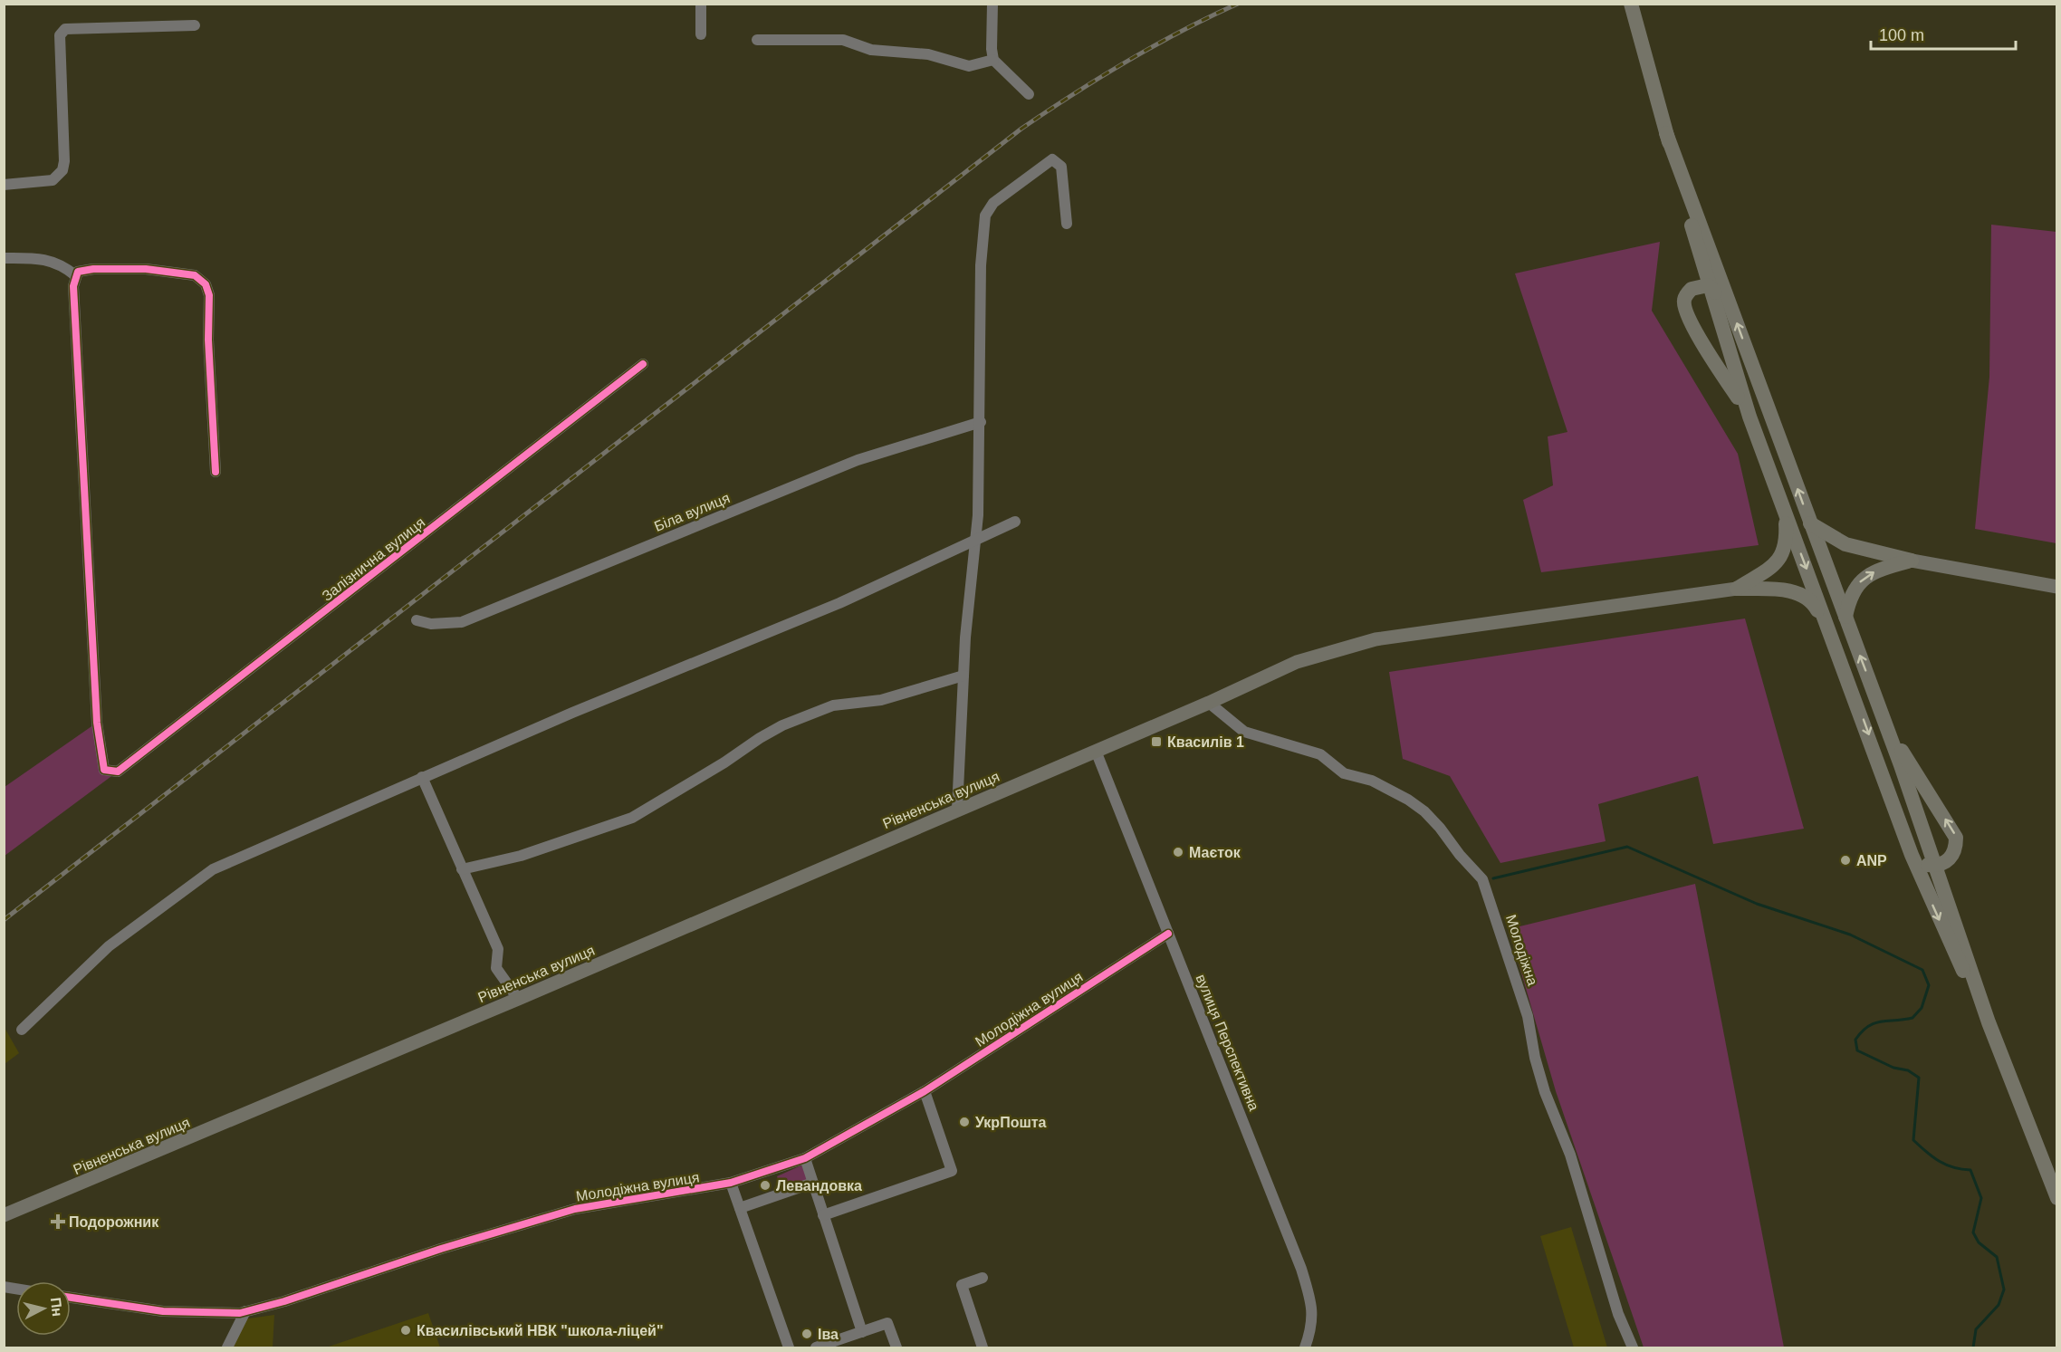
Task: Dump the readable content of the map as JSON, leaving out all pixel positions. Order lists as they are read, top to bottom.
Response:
{
  "streets": {
    "main road": ["Рівненська вулиця"],
    "street": [
      "Біла вулиця",
      "Залізнична вулиця",
      "Молодіжна",
      "Молодіжна вулиця",
      "вулиця Перспективна"
    ]
  },
  "crossings": [
    ["Рівненська вулиця", "Молодіжна"],
    ["Рівненська вулиця", "вулиця Перспективна"],
    ["Молодіжна вулиця", "вулиця Перспективна"]
  ],
  "places": {
    "transit": ["Квасилів 1"],
    "other": [
      "Маєток",
      "ANP",
      "УкрПошта",
      "Левандовка",
      "Квасилівський НВК \"школа-ліцей\"",
      "Іва"
    ],
    "health": ["Подорожник"]
  },
  "scale_bar": "100 m",
  "north": "right"
}
